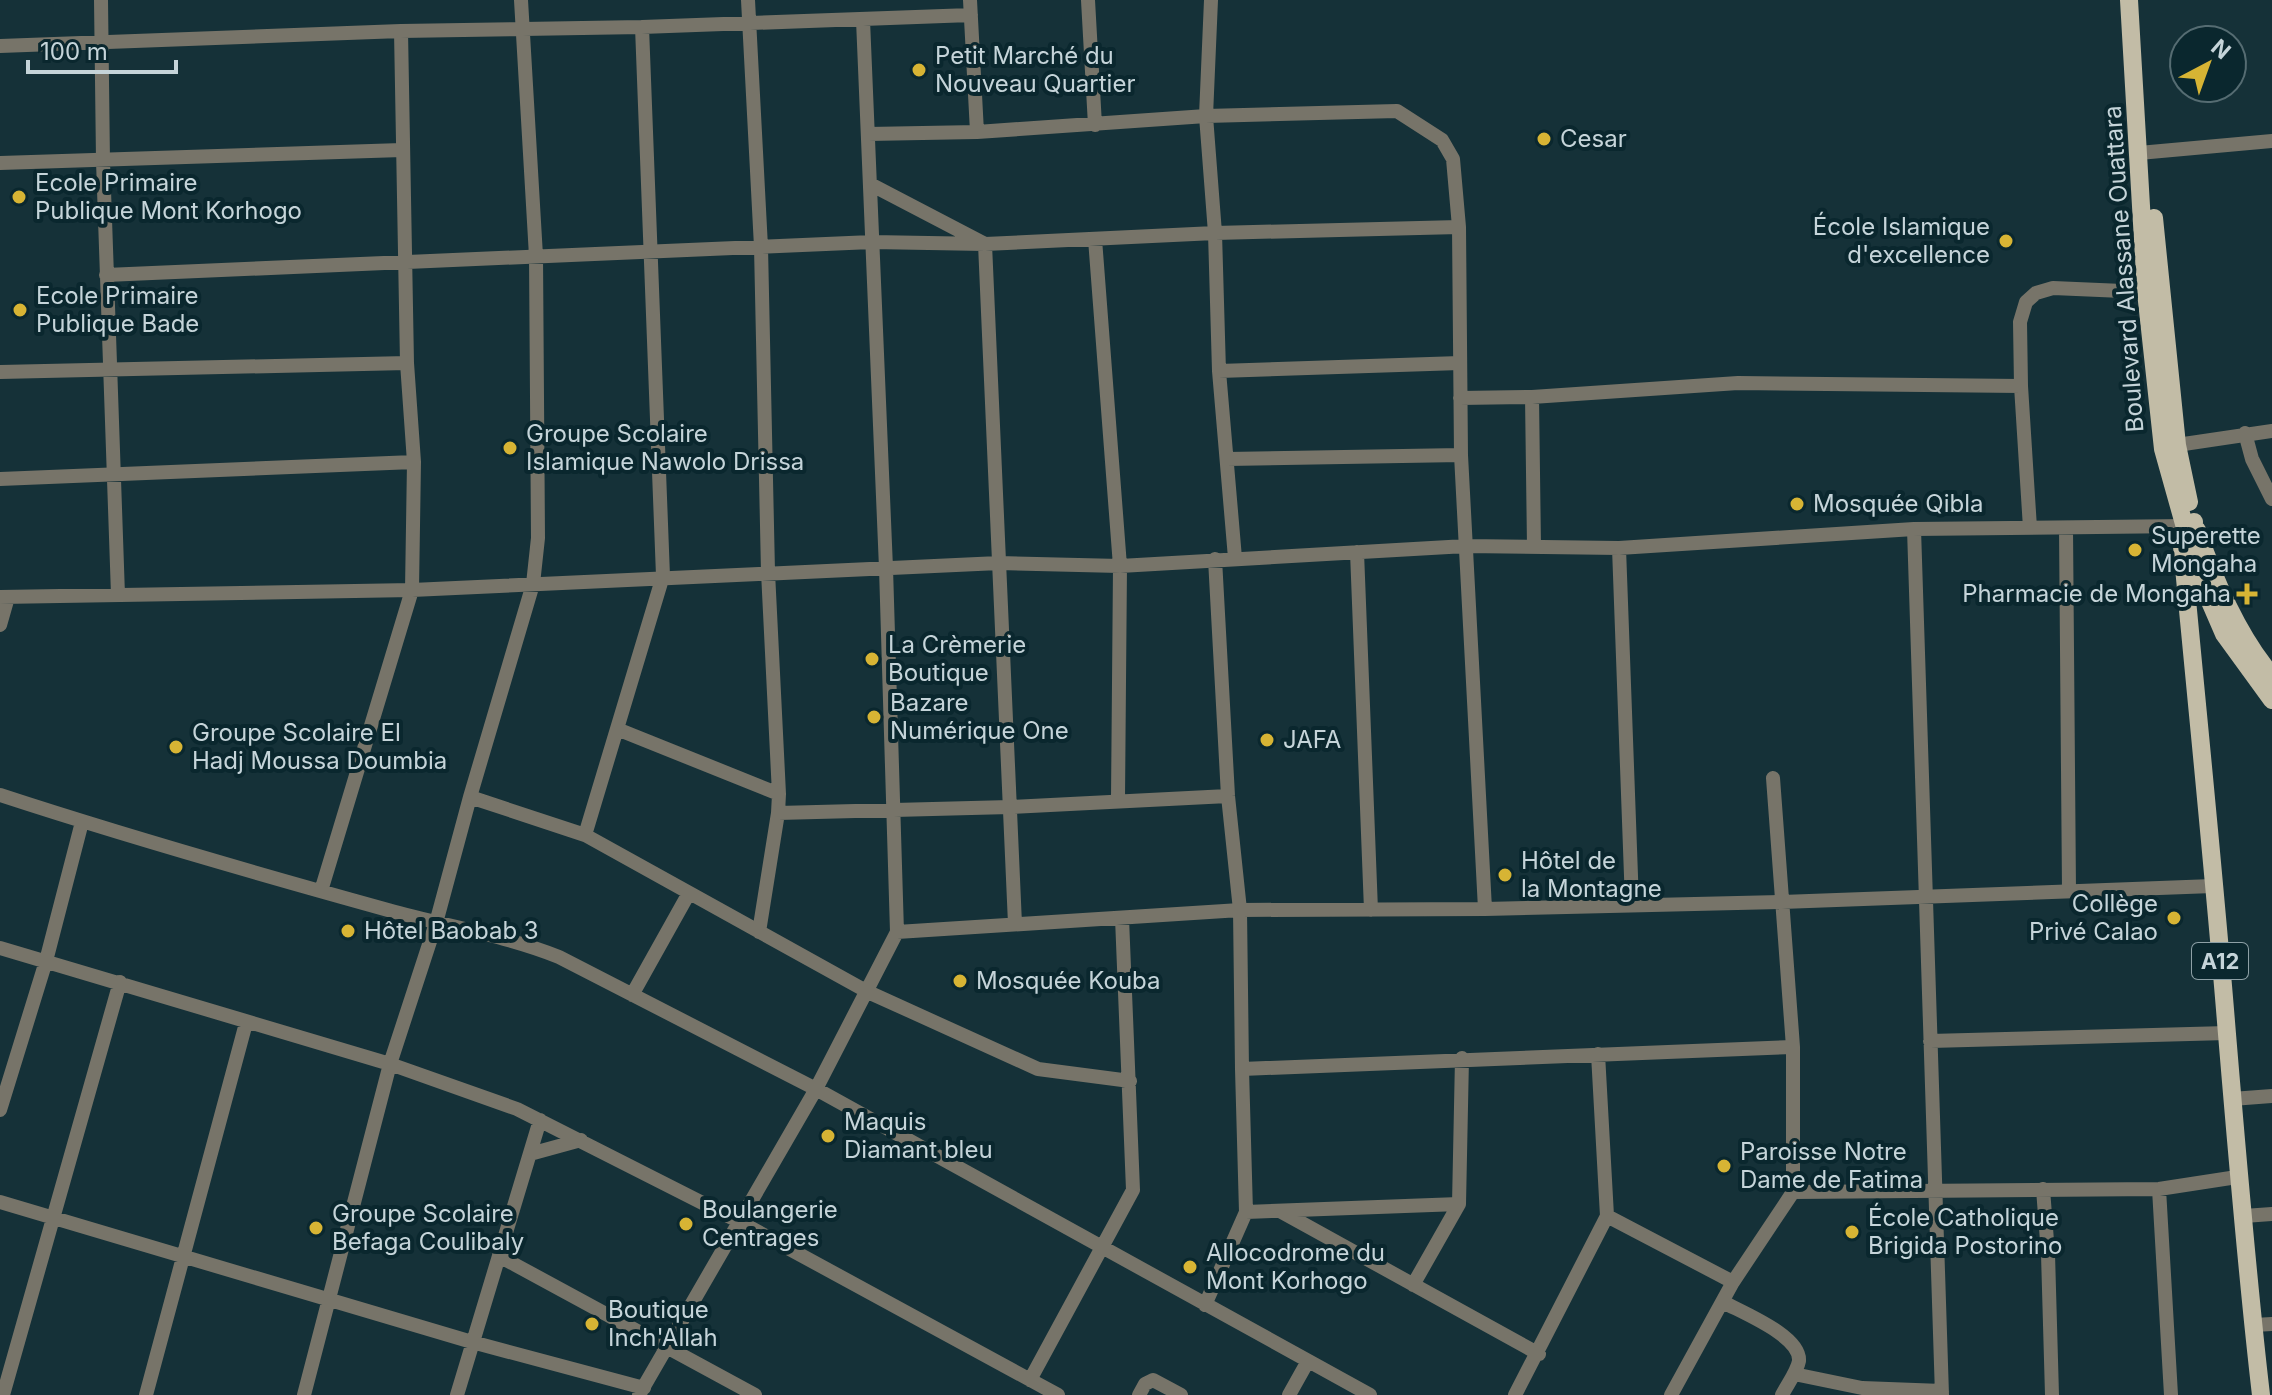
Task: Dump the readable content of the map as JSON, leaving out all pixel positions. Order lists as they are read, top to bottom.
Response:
{
  "streets": {
    "main road": ["Boulevard Alassane Ouattara", "A12"]
  },
  "crossings": [
    ["Boulevard Alassane Ouattara", "A12"]
  ],
  "places": {
    "other": [
      "Petit Marché du Nouveau Quartier",
      "Cesar",
      "Ecole Primaire Publique Mont Korhogo",
      "École Islamique d'excellence",
      "Ecole Primaire Publique Bade",
      "Groupe Scolaire Islamique Nawolo Drissa",
      "Mosquée Qibla",
      "Superette Mongaha",
      "La Crèmerie Boutique",
      "Bazare Numérique One",
      "JAFA",
      "Groupe Scolaire El Hadj Moussa Doumbia",
      "Hôtel de la Montagne",
      "Collège Privé Calao",
      "Hôtel Baobab 3",
      "Mosquée Kouba",
      "Maquis Diamant bleu",
      "Paroisse Notre Dame de Fatima",
      "Boulangerie Centrages",
      "Groupe Scolaire Befaga Coulibaly",
      "École Catholique Brigida Postorino",
      "Allocodrome du Mont Korhogo",
      "Boutique Inch'Allah"
    ],
    "health": ["Pharmacie de Mongaha"]
  },
  "scale_bar": "100 m",
  "north": "top right"
}
